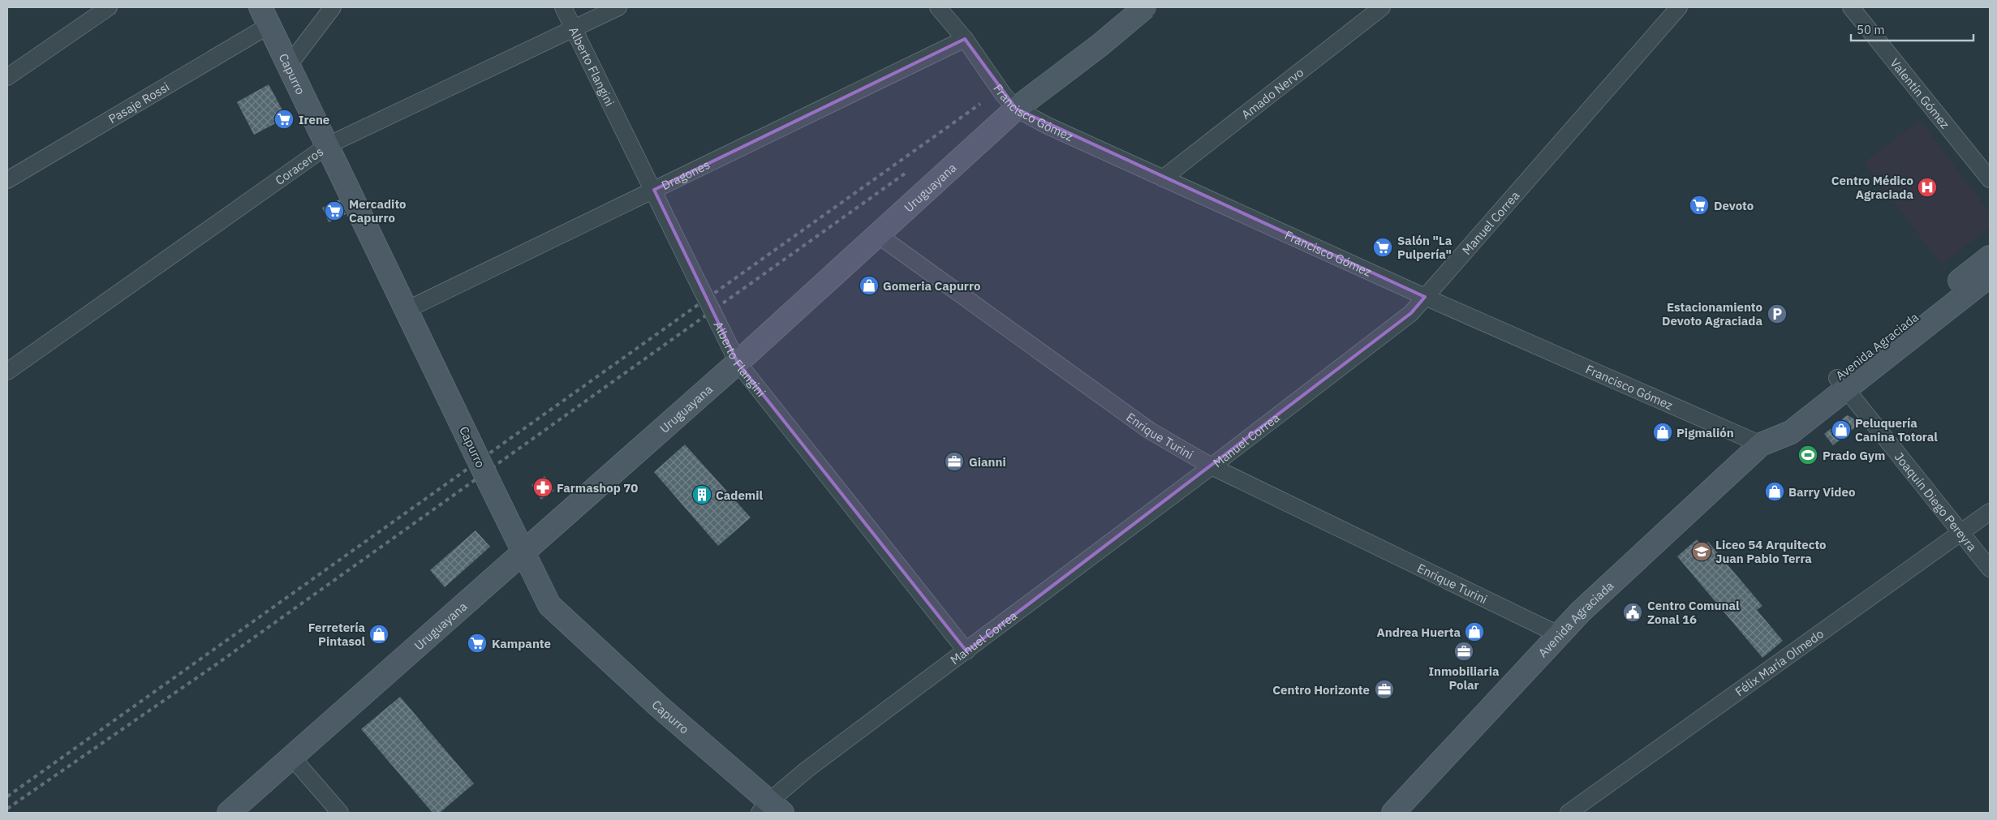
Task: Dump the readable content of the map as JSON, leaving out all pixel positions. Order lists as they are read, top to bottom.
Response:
{
  "streets": {
    "street": [
      "Alberto Flangini",
      "Capurro",
      "Amado Nervo",
      "Valentín Gómez",
      "Pasaje Rossi",
      "Francisco Gómez",
      "Coraceros",
      "Dragones",
      "Uruguayana",
      "Manuel Correa",
      "Avenida Agraciada",
      "Enrique Turini",
      "Joaquín Diego Pereyra",
      "Félix María Olmedo"
    ]
  },
  "crossings": [
    ["Alberto Flangini", "Coraceros"],
    ["Alberto Flangini", "Dragones"],
    ["Alberto Flangini", "Uruguayana"],
    ["Alberto Flangini", "Manuel Correa"],
    ["Capurro", "Pasaje Rossi"],
    ["Capurro", "Coraceros"],
    ["Capurro", "Dragones"],
    ["Capurro", "Uruguayana"],
    ["Capurro", "Manuel Correa"],
    ["Amado Nervo", "Francisco Gómez"],
    ["Francisco Gómez", "Dragones"],
    ["Francisco Gómez", "Uruguayana"],
    ["Francisco Gómez", "Manuel Correa"],
    ["Francisco Gómez", "Avenida Agraciada"],
    ["Uruguayana", "Enrique Turini"],
    ["Manuel Correa", "Enrique Turini"],
    ["Avenida Agraciada", "Enrique Turini"],
    ["Avenida Agraciada", "Joaquín Diego Pereyra"],
    ["Joaquín Diego Pereyra", "Félix María Olmedo"]
  ],
  "places": {
    "supermarket": [
      "Irene",
      "Devoto",
      "Mercadito Capurro",
      "Salón \"La Pulpería\"",
      "Kampante"
    ],
    "hospital": ["Centro Médico Agraciada"],
    "shop": [
      "Gomeria Capurro",
      "Peluquería Canina Totoral",
      "Pigmalión",
      "Barry Video",
      "Andrea Huerta",
      "Ferretería Pintasol"
    ],
    "parking": ["Estacionamiento Devoto Agraciada"],
    "sports": ["Prado Gym"],
    "office": ["Gianni", "Inmobiliaria Polar", "Centro Horizonte"],
    "pharmacy": ["Farmashop 70"],
    "building": ["Cademil"],
    "school or university": ["Liceo 54 Arquitecto Juan Pablo Terra"],
    "public building": ["Centro Comunal Zonal 16"]
  },
  "scale_bar": "50 m"
}
